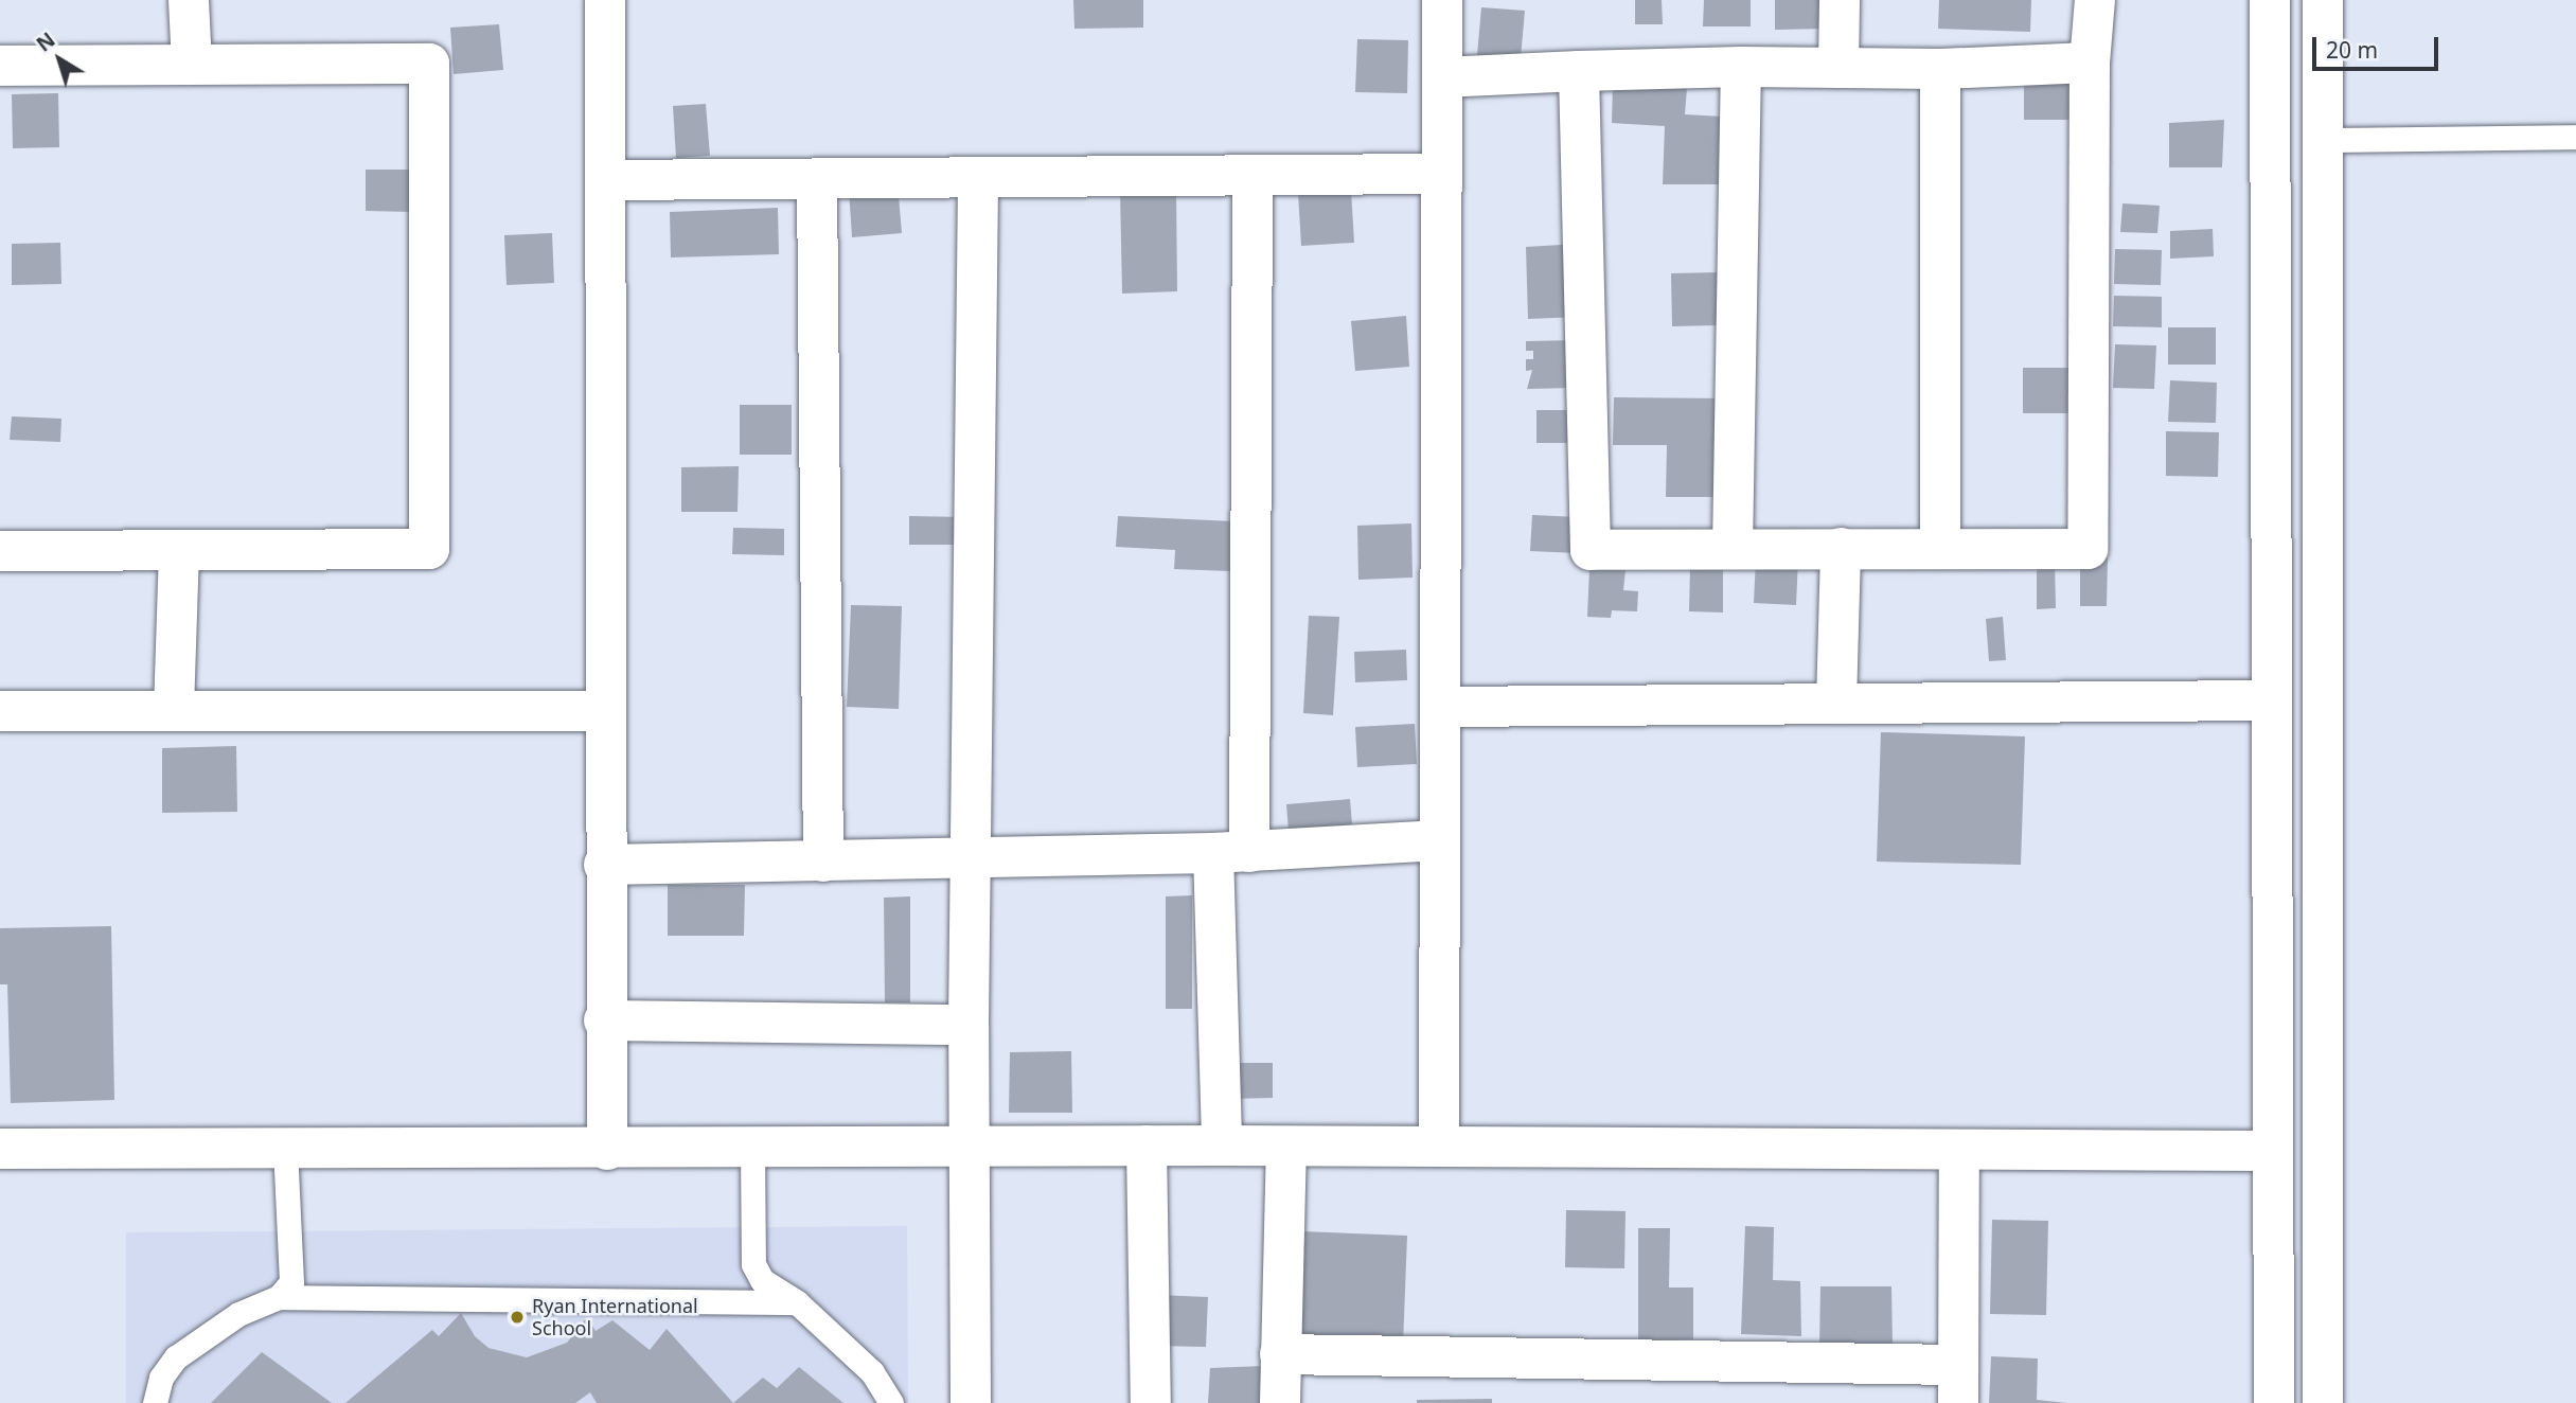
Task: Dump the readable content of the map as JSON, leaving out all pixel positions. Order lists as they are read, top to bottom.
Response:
{
  "places": ["Ryan International School"],
  "scale_bar": "20 m",
  "north": "top left"
}
